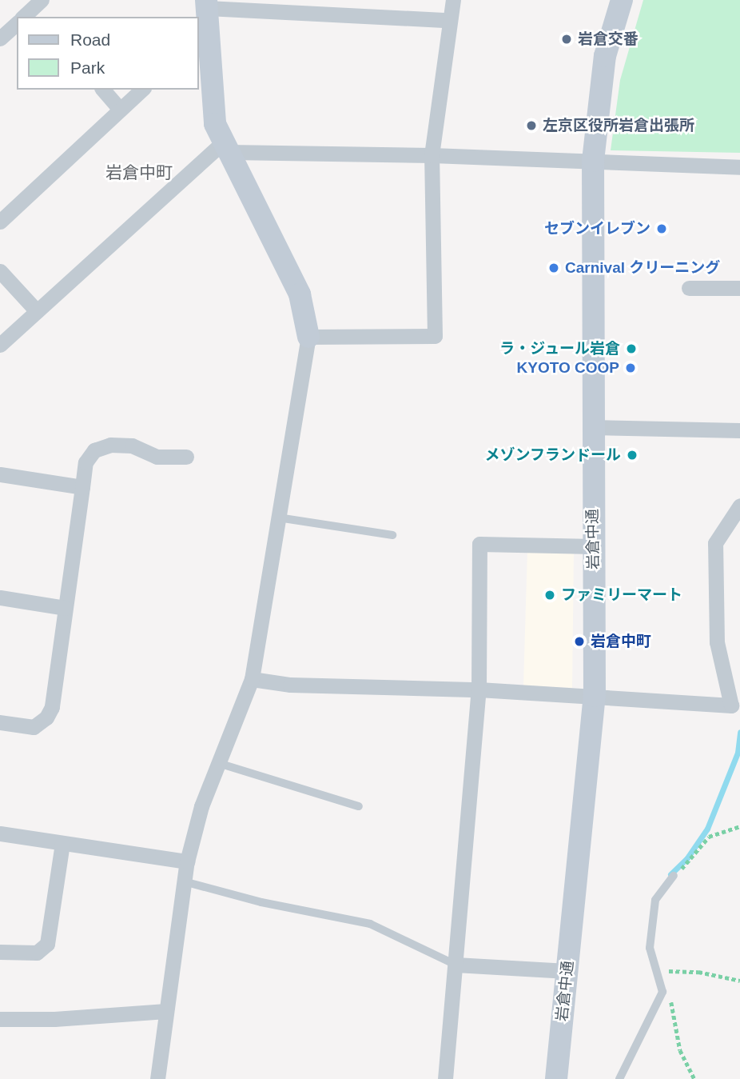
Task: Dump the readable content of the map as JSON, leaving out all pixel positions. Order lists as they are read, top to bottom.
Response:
{
  "streets": {
    "street": ["岩倉中通"]
  },
  "districts": ["岩倉中町"],
  "places": [
    "岩倉交番",
    "左京区役所岩倉出張所",
    "セブンイレブン",
    "Carnival クリーニング",
    "ラ・ジュール岩倉",
    "KYOTO COOP",
    "メゾンフランドール",
    "ファミリーマート",
    "岩倉中町"
  ],
  "legend": ["Road", "Park"]
}
